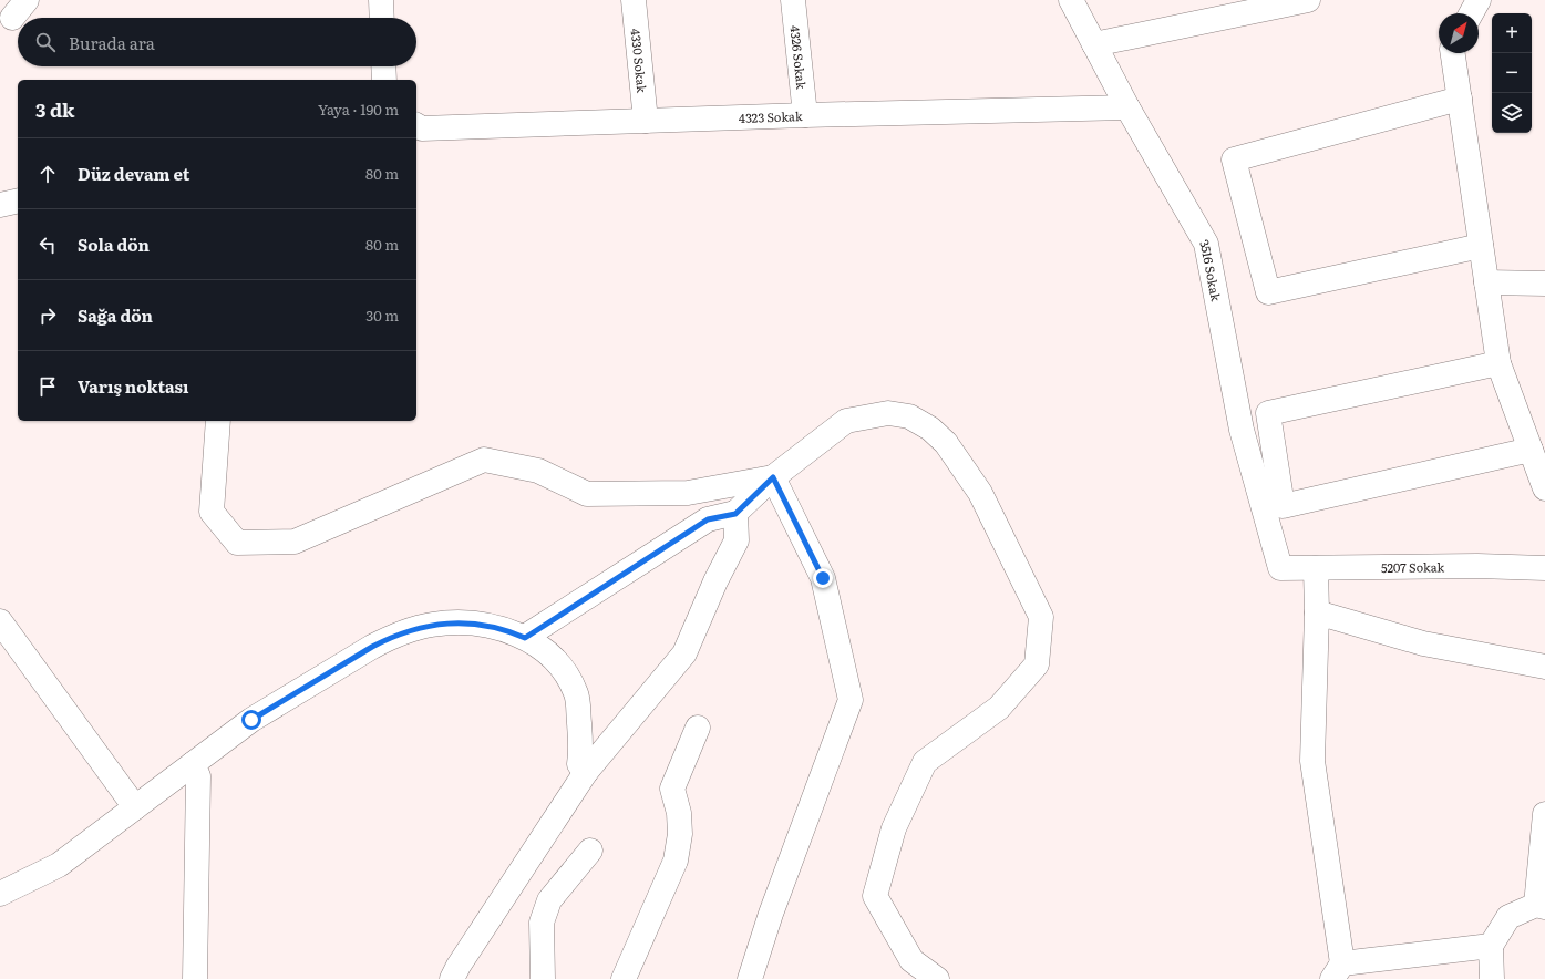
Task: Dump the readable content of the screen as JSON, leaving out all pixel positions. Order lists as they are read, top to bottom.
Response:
{
  "streets": {
    "street": [
      "4326 Sokak",
      "4330 Sokak",
      "4323 Sokak",
      "3516 Sokak",
      "5207 Sokak"
    ]
  },
  "crossings": [
    ["4326 Sokak", "4323 Sokak"],
    ["4330 Sokak", "4323 Sokak"],
    ["4323 Sokak", "3516 Sokak"],
    ["3516 Sokak", "5207 Sokak"]
  ],
  "north": "top right",
  "page": {
    "map_buttons": ["+", "−"],
    "search": "Burada ara",
    "heading": ["3 dk", "Yaya · 190 m"],
    "list": [
      ["Düz devam et", "80 m"],
      ["Sola dön", "80 m"],
      ["Sağa dön", "30 m"],
      "Varış noktası"
    ]
  }
}
